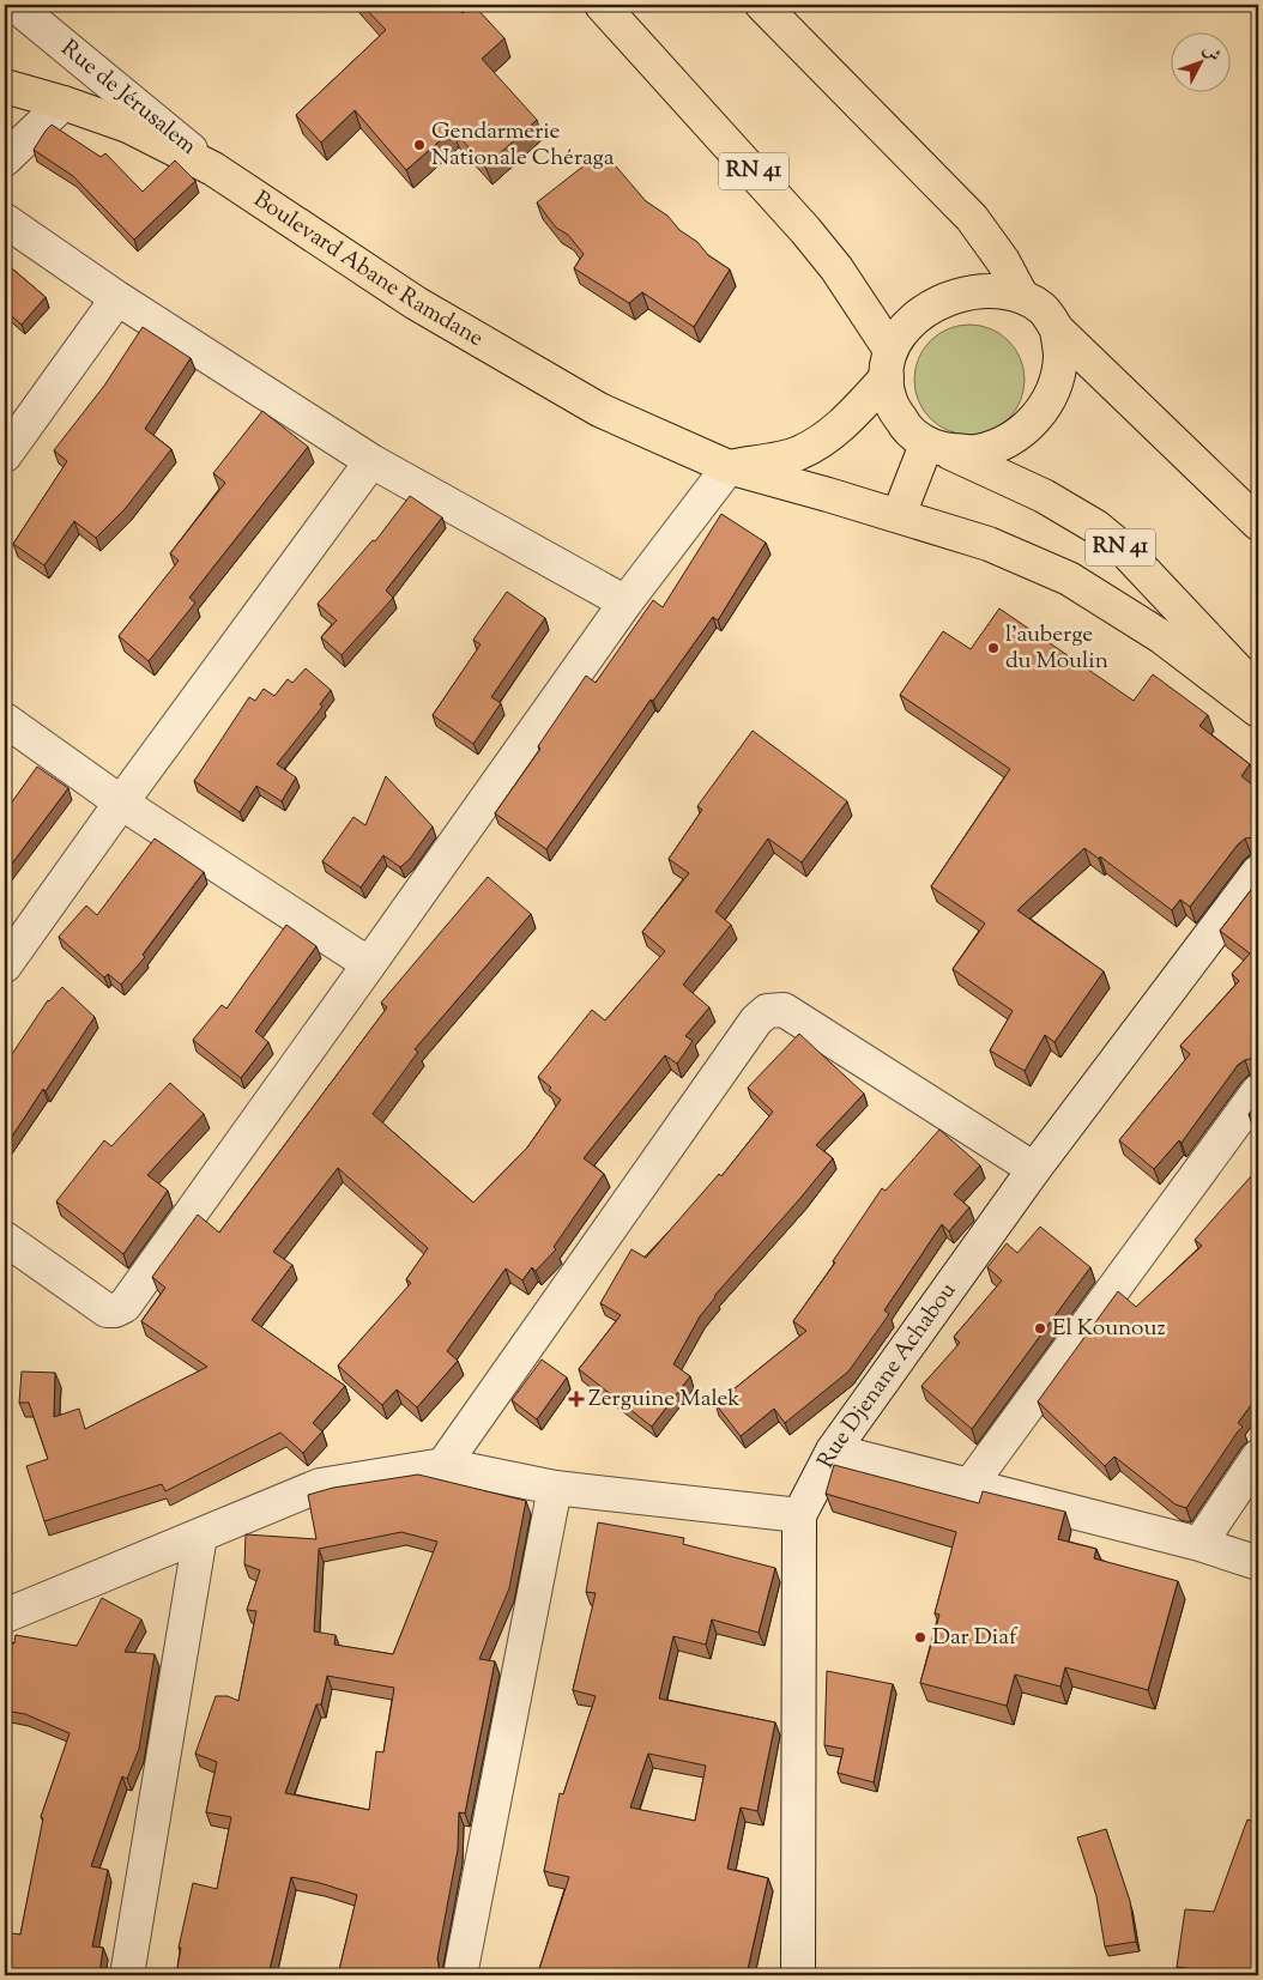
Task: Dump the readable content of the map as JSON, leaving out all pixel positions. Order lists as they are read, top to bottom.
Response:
{
  "streets": {
    "main road": ["RN 41", "Boulevard Abane Ramdane"],
    "street": ["Rue de Jérusalem", "Rue Djenane Achabou"]
  },
  "crossings": [
    ["Rue de Jérusalem", "Boulevard Abane Ramdane"]
  ],
  "places": {
    "other": [
      "Gendarmerie Nationale Chéraga",
      "l'auberge du Moulin",
      "El Kounouz",
      "Dar Diaf"
    ],
    "health": ["Zerguine Malek"]
  },
  "north": "top right"
}
